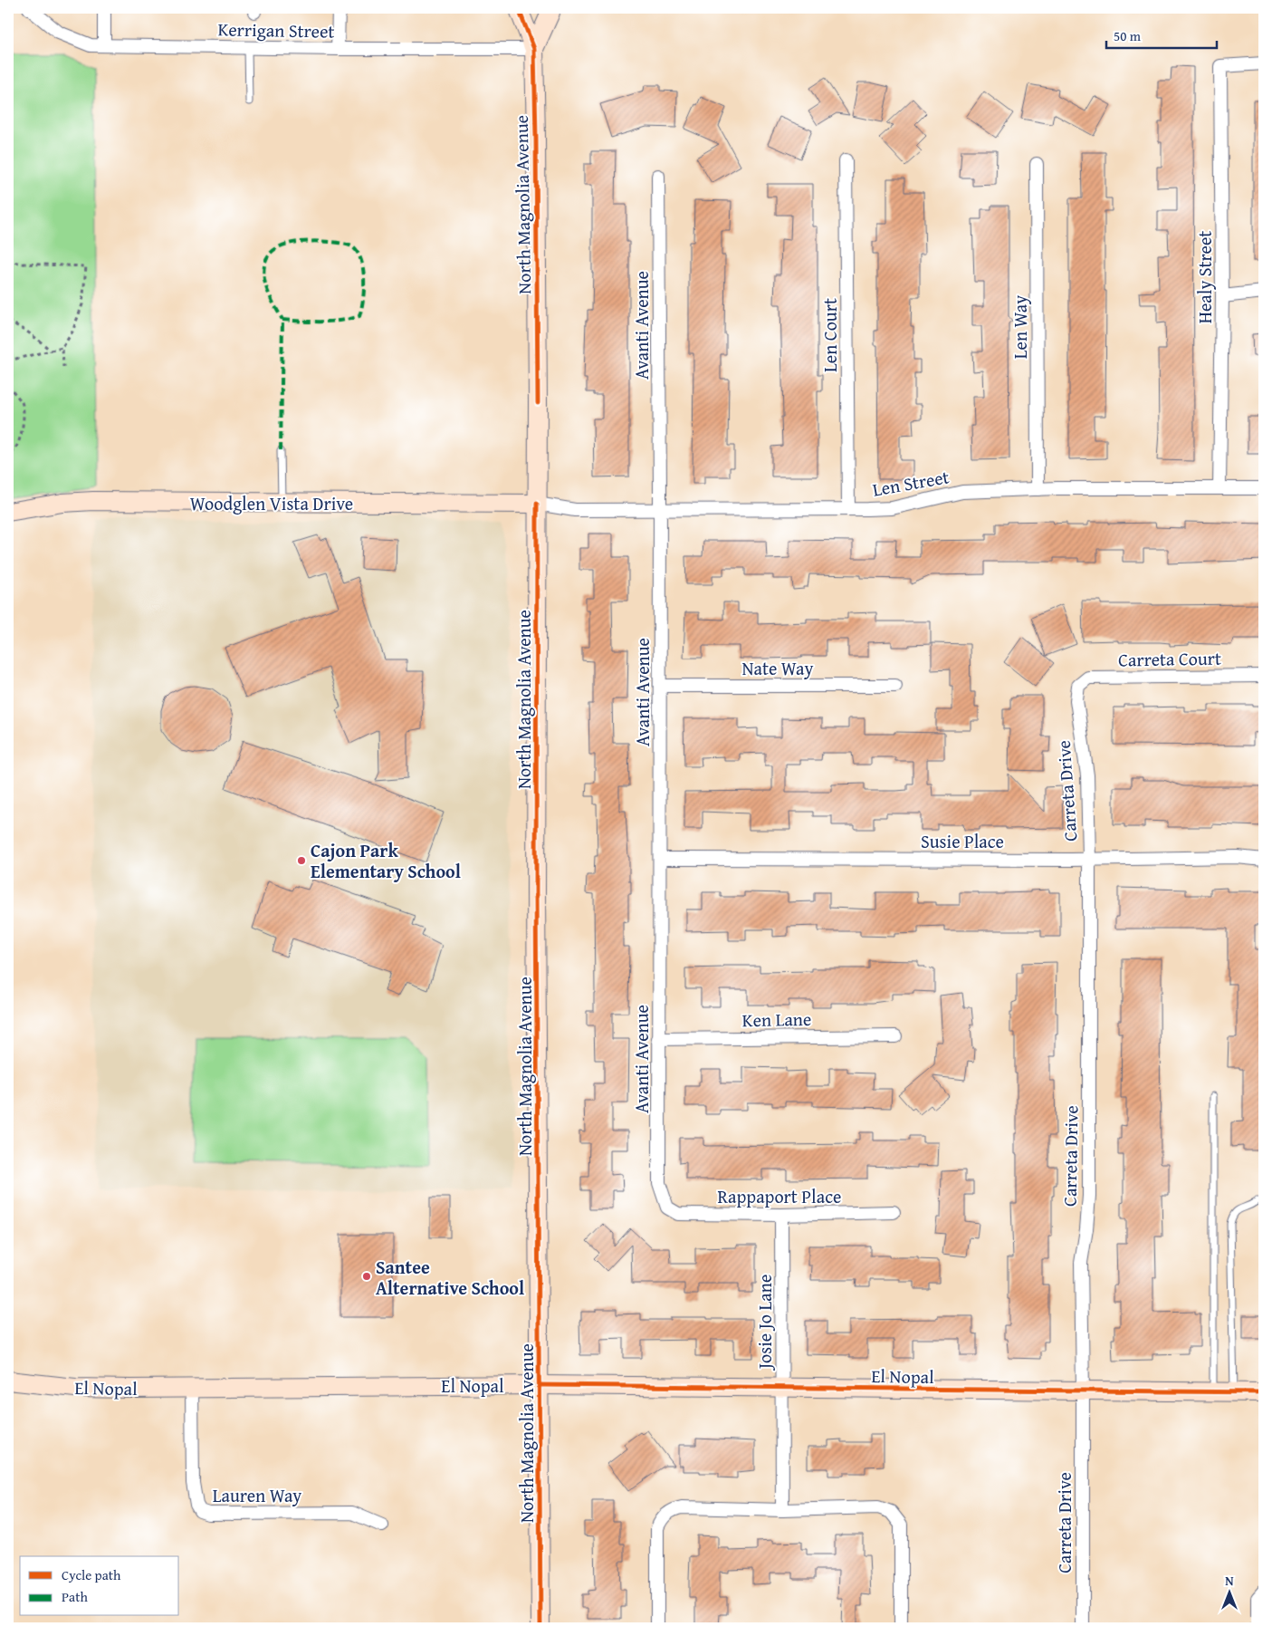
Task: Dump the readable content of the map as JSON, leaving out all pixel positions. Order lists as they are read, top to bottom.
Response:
{
  "streets": {
    "main road": ["North Magnolia Avenue", "Woodglen Vista Drive", "El Nopal"],
    "street": [
      "Kerrigan Street",
      "Healy Street",
      "Avanti Avenue",
      "Len Way",
      "Len Court",
      "Len Street",
      "Carreta Court",
      "Nate Way",
      "Carreta Drive",
      "Susie Place",
      "Ken Lane",
      "Rappaport Place",
      "Josie Jo Lane",
      "Lauren Way"
    ]
  },
  "crossings": [
    ["Kerrigan Street", "North Magnolia Avenue"],
    ["North Magnolia Avenue", "Len Street"],
    ["North Magnolia Avenue", "Woodglen Vista Drive"],
    ["North Magnolia Avenue", "El Nopal"],
    ["Healy Street", "Len Street"],
    ["Avanti Avenue", "Len Street"],
    ["Avanti Avenue", "Nate Way"],
    ["Avanti Avenue", "Susie Place"],
    ["Avanti Avenue", "Ken Lane"],
    ["Avanti Avenue", "Rappaport Place"],
    ["Len Way", "Len Street"],
    ["Len Court", "Len Street"],
    ["Len Street", "Woodglen Vista Drive"],
    ["Carreta Court", "Carreta Drive"],
    ["Carreta Drive", "Susie Place"],
    ["Carreta Drive", "El Nopal"],
    ["Rappaport Place", "Josie Jo Lane"],
    ["Josie Jo Lane", "El Nopal"],
    ["El Nopal", "Lauren Way"]
  ],
  "places": ["Cajon Park Elementary School", "Santee Alternative School"],
  "legend": ["Cycle path", "Path"],
  "scale_bar": "50 m",
  "north": "top"
}
